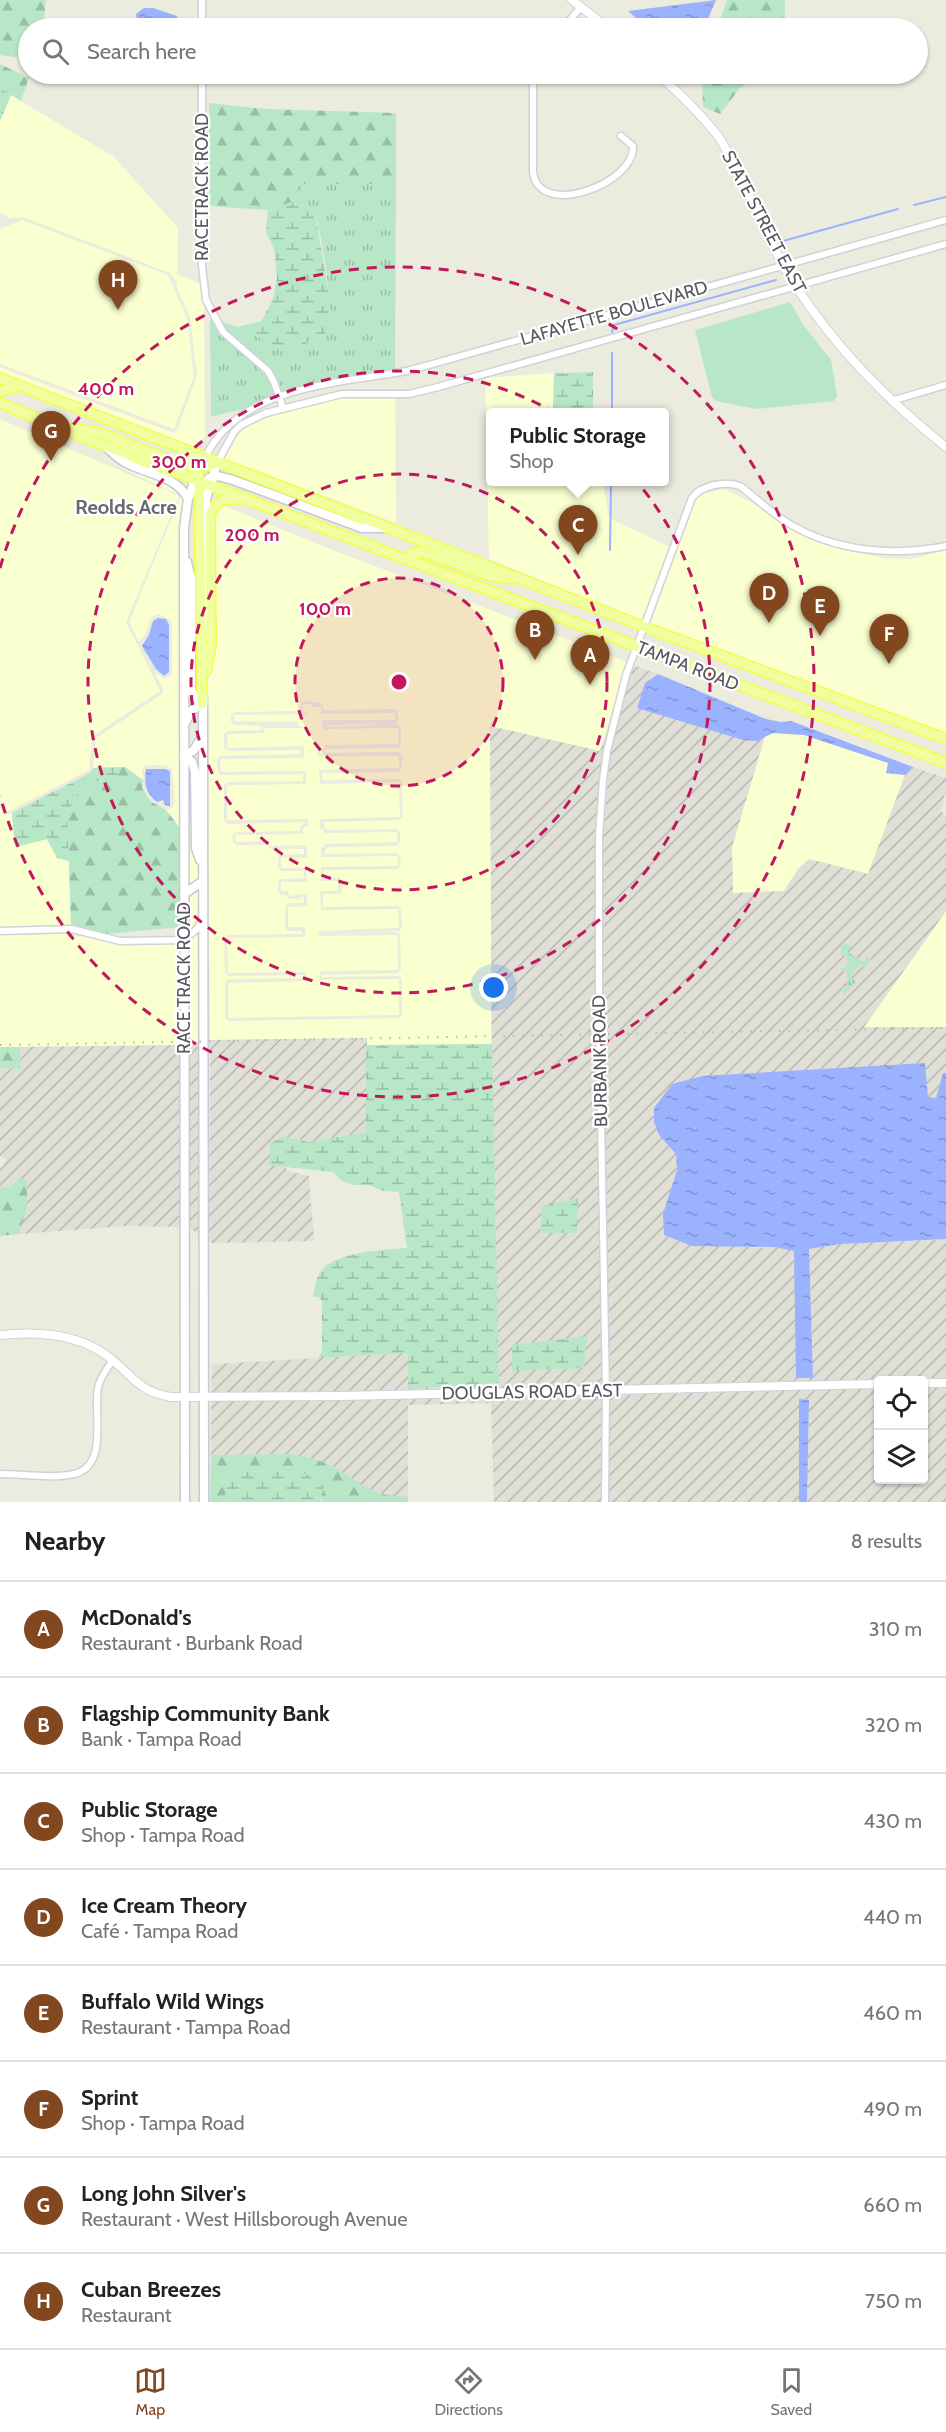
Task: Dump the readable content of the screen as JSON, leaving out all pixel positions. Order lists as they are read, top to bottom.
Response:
{
  "streets": {
    "main road": ["TAMPA ROAD", "RACE TRACK ROAD"],
    "street": [
      "RACETRACK ROAD",
      "STATE STREET EAST",
      "LAFAYETTE BOULEVARD",
      "BURBANK ROAD",
      "DOUGLAS ROAD EAST"
    ]
  },
  "crossings": [
    ["RACETRACK ROAD", "LAFAYETTE BOULEVARD"],
    ["STATE STREET EAST", "LAFAYETTE BOULEVARD"],
    ["LAFAYETTE BOULEVARD", "TAMPA ROAD"],
    ["LAFAYETTE BOULEVARD", "RACE TRACK ROAD"],
    ["TAMPA ROAD", "RACE TRACK ROAD"],
    ["TAMPA ROAD", "BURBANK ROAD"],
    ["RACE TRACK ROAD", "DOUGLAS ROAD EAST"],
    ["BURBANK ROAD", "DOUGLAS ROAD EAST"]
  ],
  "districts": ["Reolds Acre"],
  "page": {
    "search": "Search here",
    "pins": [
      "H",
      "G",
      "C",
      "D",
      "E",
      "B",
      "F",
      "A"
    ],
    "popup": ["Public Storage", "Shop"],
    "heading": ["Nearby", "8 results"],
    "list": [
      {
        "mark": "A",
        "name": "McDonald's",
        "note": "Restaurant · Burbank Road",
        "value": "310 m"
      },
      {
        "mark": "B",
        "name": "Flagship Community Bank",
        "note": "Bank · Tampa Road",
        "value": "320 m"
      },
      {
        "mark": "C",
        "name": "Public Storage",
        "note": "Shop · Tampa Road",
        "value": "430 m"
      },
      {
        "mark": "D",
        "name": "Ice Cream Theory",
        "note": "Café · Tampa Road",
        "value": "440 m"
      },
      {
        "mark": "E",
        "name": "Buffalo Wild Wings",
        "note": "Restaurant · Tampa Road",
        "value": "460 m"
      },
      {
        "mark": "F",
        "name": "Sprint",
        "note": "Shop · Tampa Road",
        "value": "490 m"
      },
      {
        "mark": "G",
        "name": "Long John Silver's",
        "note": "Restaurant · West Hillsborough Avenue",
        "value": "660 m"
      },
      {
        "mark": "H",
        "name": "Cuban Breezes",
        "note": "Restaurant",
        "value": "750 m"
      }
    ],
    "nav": ["Map", "Directions", "Saved"]
  },
  "rings": [
    "400 m",
    "300 m",
    "200 m",
    "100 m"
  ]
}
